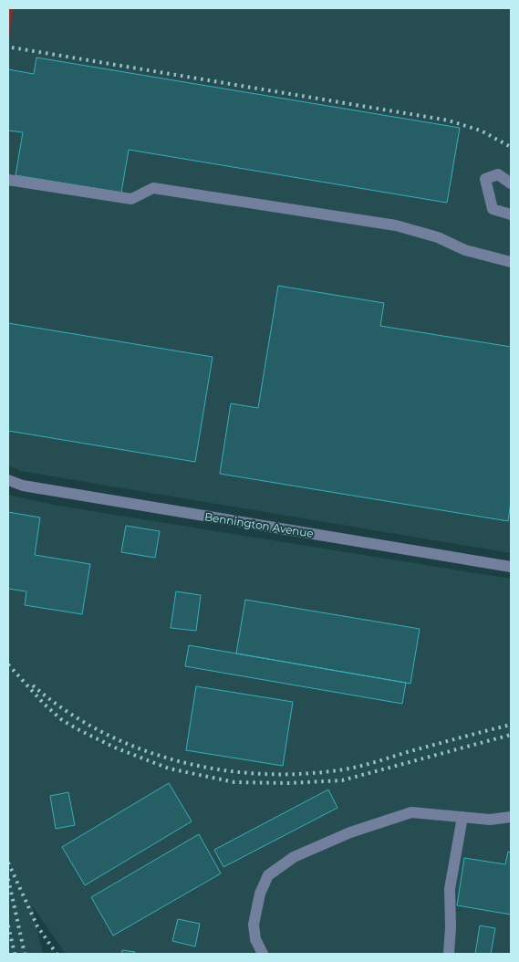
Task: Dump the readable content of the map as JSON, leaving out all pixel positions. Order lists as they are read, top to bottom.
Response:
{
  "streets": {
    "street": ["Bennington Avenue"]
  }
}
